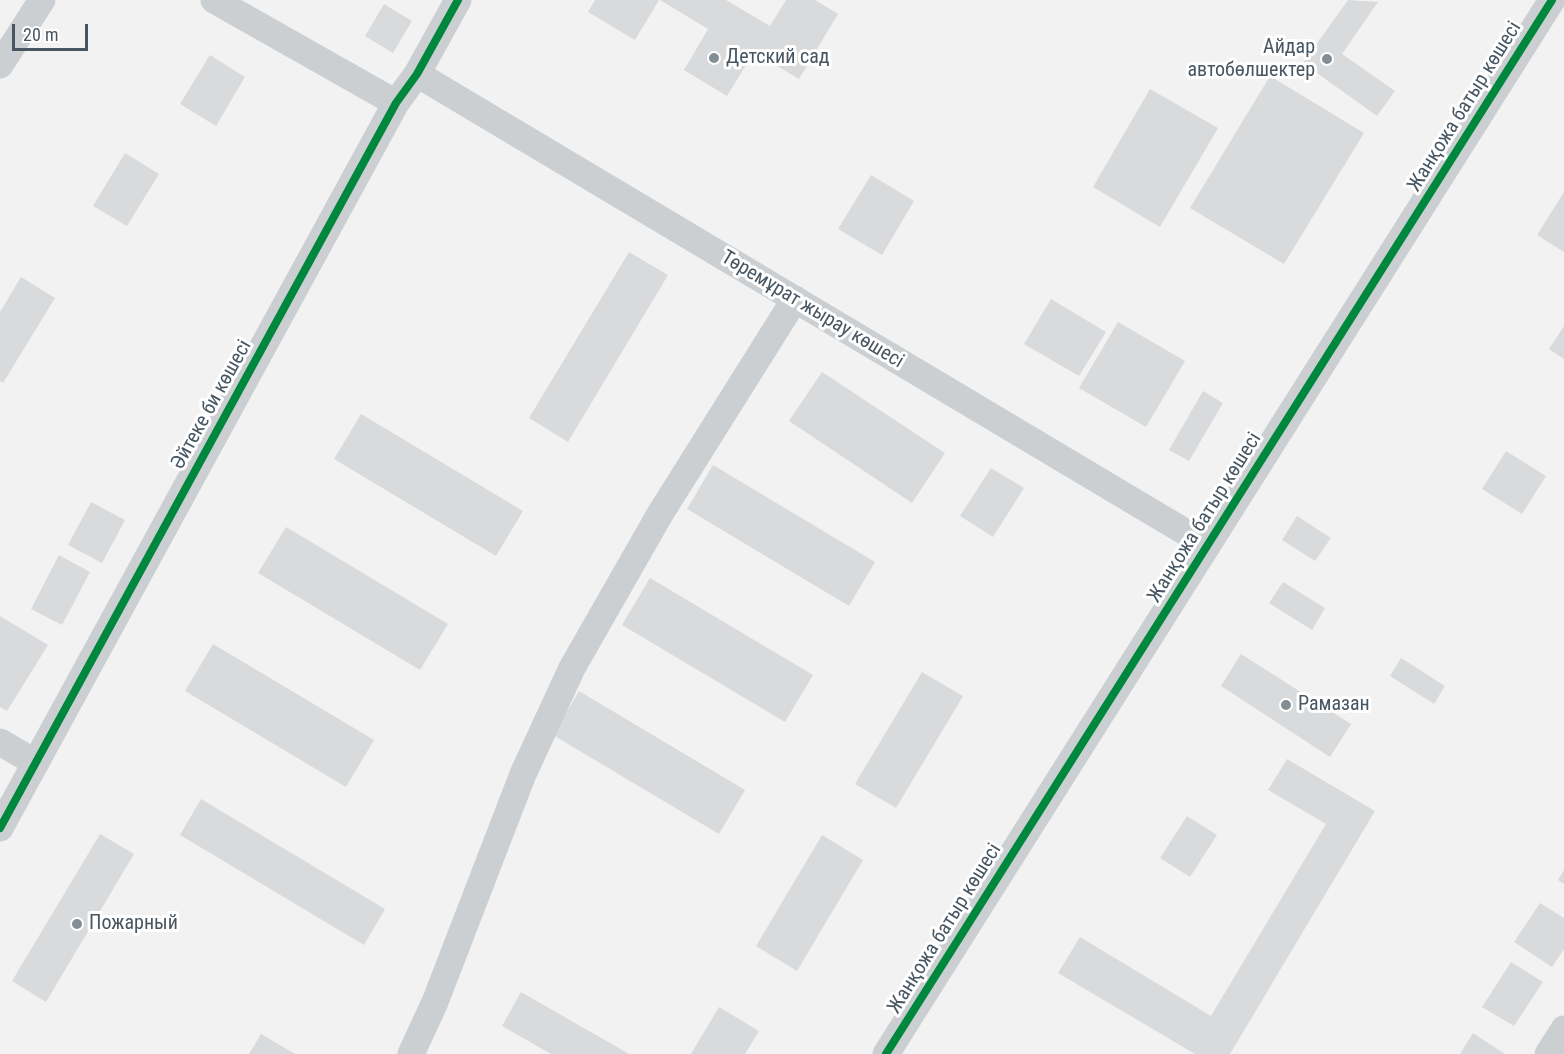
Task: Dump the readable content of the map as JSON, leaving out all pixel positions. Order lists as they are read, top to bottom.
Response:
{
  "streets": {
    "street": ["Жанқожа батыр көшесі", "Төремұрат жырау көшесі", "Әйтеке би көшесі"]
  },
  "crossings": [
    ["Жанқожа батыр көшесі", "Төремұрат жырау көшесі"],
    ["Төремұрат жырау көшесі", "Әйтеке би көшесі"]
  ],
  "places": [
    "Детский сад",
    "Айдар автобөлшектер",
    "Рамазан",
    "Пожарный"
  ],
  "scale_bar": "20 m"
}
